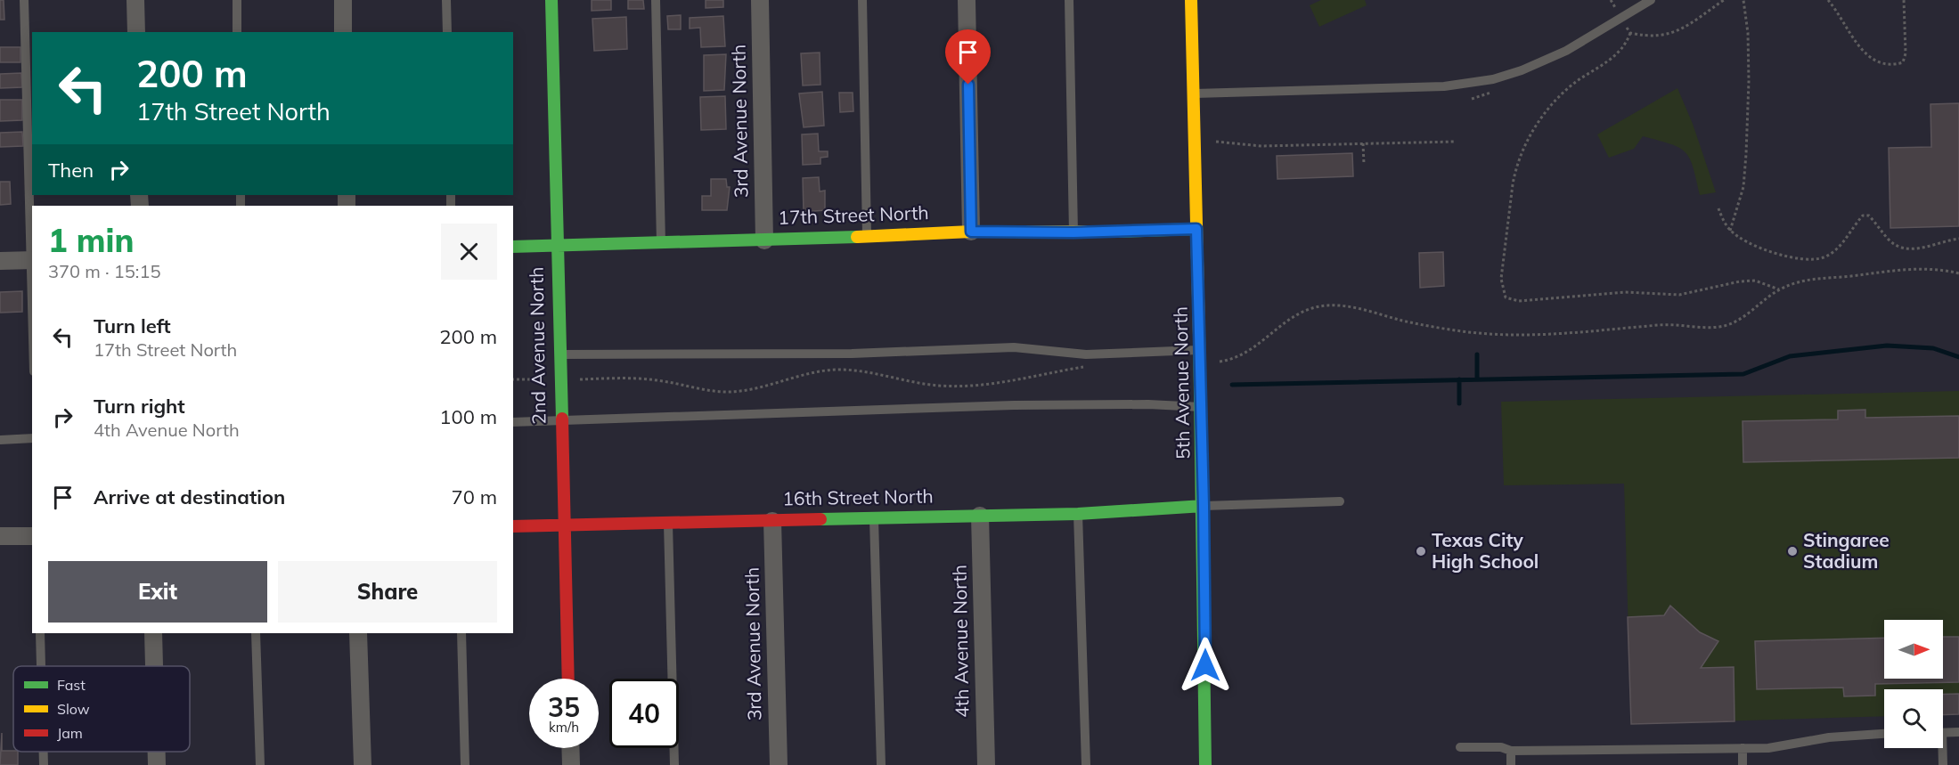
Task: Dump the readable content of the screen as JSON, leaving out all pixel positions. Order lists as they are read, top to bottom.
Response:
{
  "streets": {
    "street": [
      "3rd Avenue North",
      "17th Street North",
      "2nd Avenue North",
      "5th Avenue North",
      "16th Street North",
      "4th Avenue North"
    ]
  },
  "crossings": [
    ["3rd Avenue North", "17th Street North"],
    ["3rd Avenue North", "16th Street North"],
    ["17th Street North", "2nd Avenue North"],
    ["17th Street North", "5th Avenue North"],
    ["2nd Avenue North", "16th Street North"],
    ["5th Avenue North", "16th Street North"],
    ["16th Street North", "4th Avenue North"]
  ],
  "places": ["Texas City High School", "Stingaree Stadium"],
  "legend": ["Fast", "Slow", "Jam"],
  "north": "right",
  "page": {
    "turn": ["200 m", "17th Street North"],
    "then": "Then",
    "heading": ["1 min", "370 m · 15:15"],
    "list": [
      {
        "name": "Turn left",
        "note": "17th Street North",
        "value": "200 m"
      },
      {
        "name": "Turn right",
        "note": "4th Avenue North",
        "value": "100 m"
      },
      {
        "name": "Arrive at destination",
        "value": "70 m"
      }
    ],
    "buttons": ["Exit", "Share"],
    "speed": "35 km/h",
    "limit": "40"
  }
}
